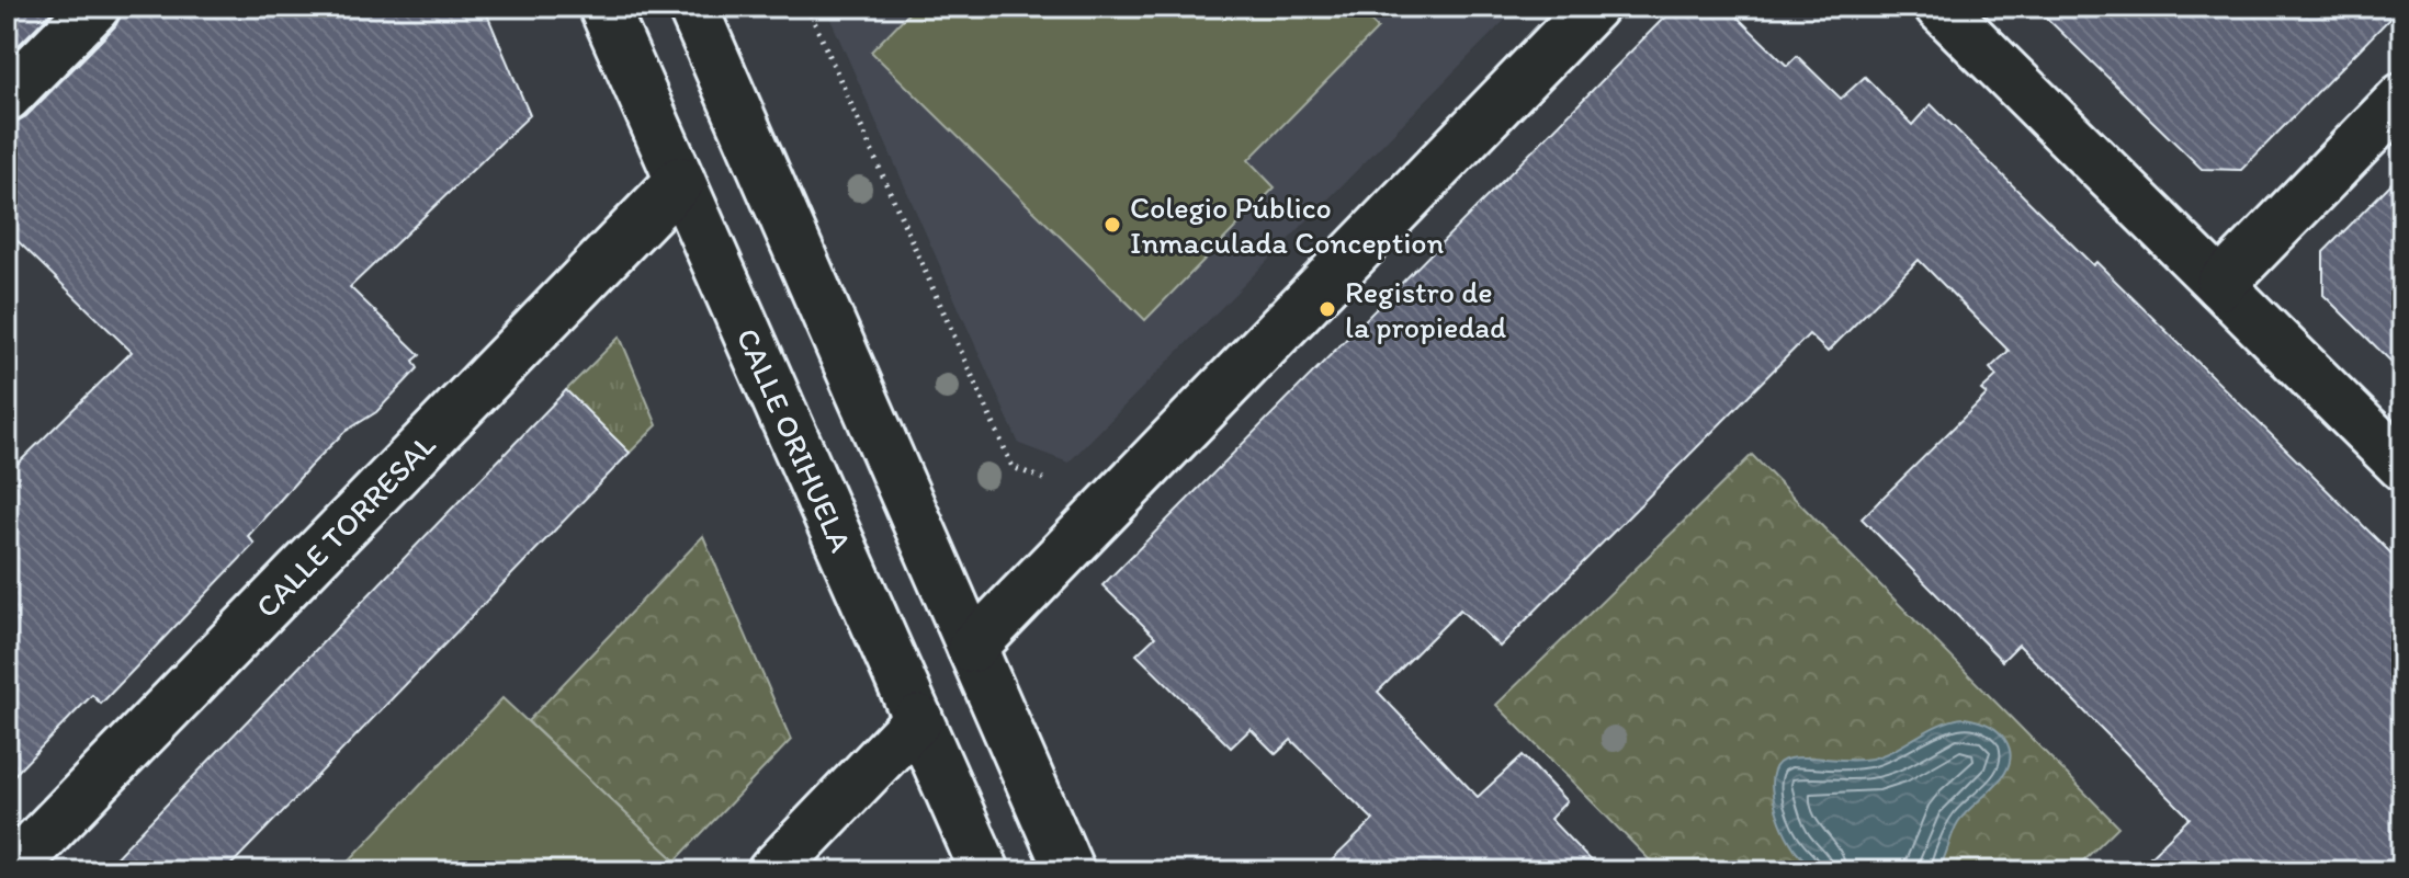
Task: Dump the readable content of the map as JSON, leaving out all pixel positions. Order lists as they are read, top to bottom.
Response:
{
  "streets": {
    "street": ["CALLE ORIHUELA", "CALLE TORRESAL"]
  },
  "crossings": [
    ["CALLE ORIHUELA", "CALLE TORRESAL"]
  ],
  "places": ["Colegio Público Inmaculada Conception", "Registro de la propiedad"]
}
